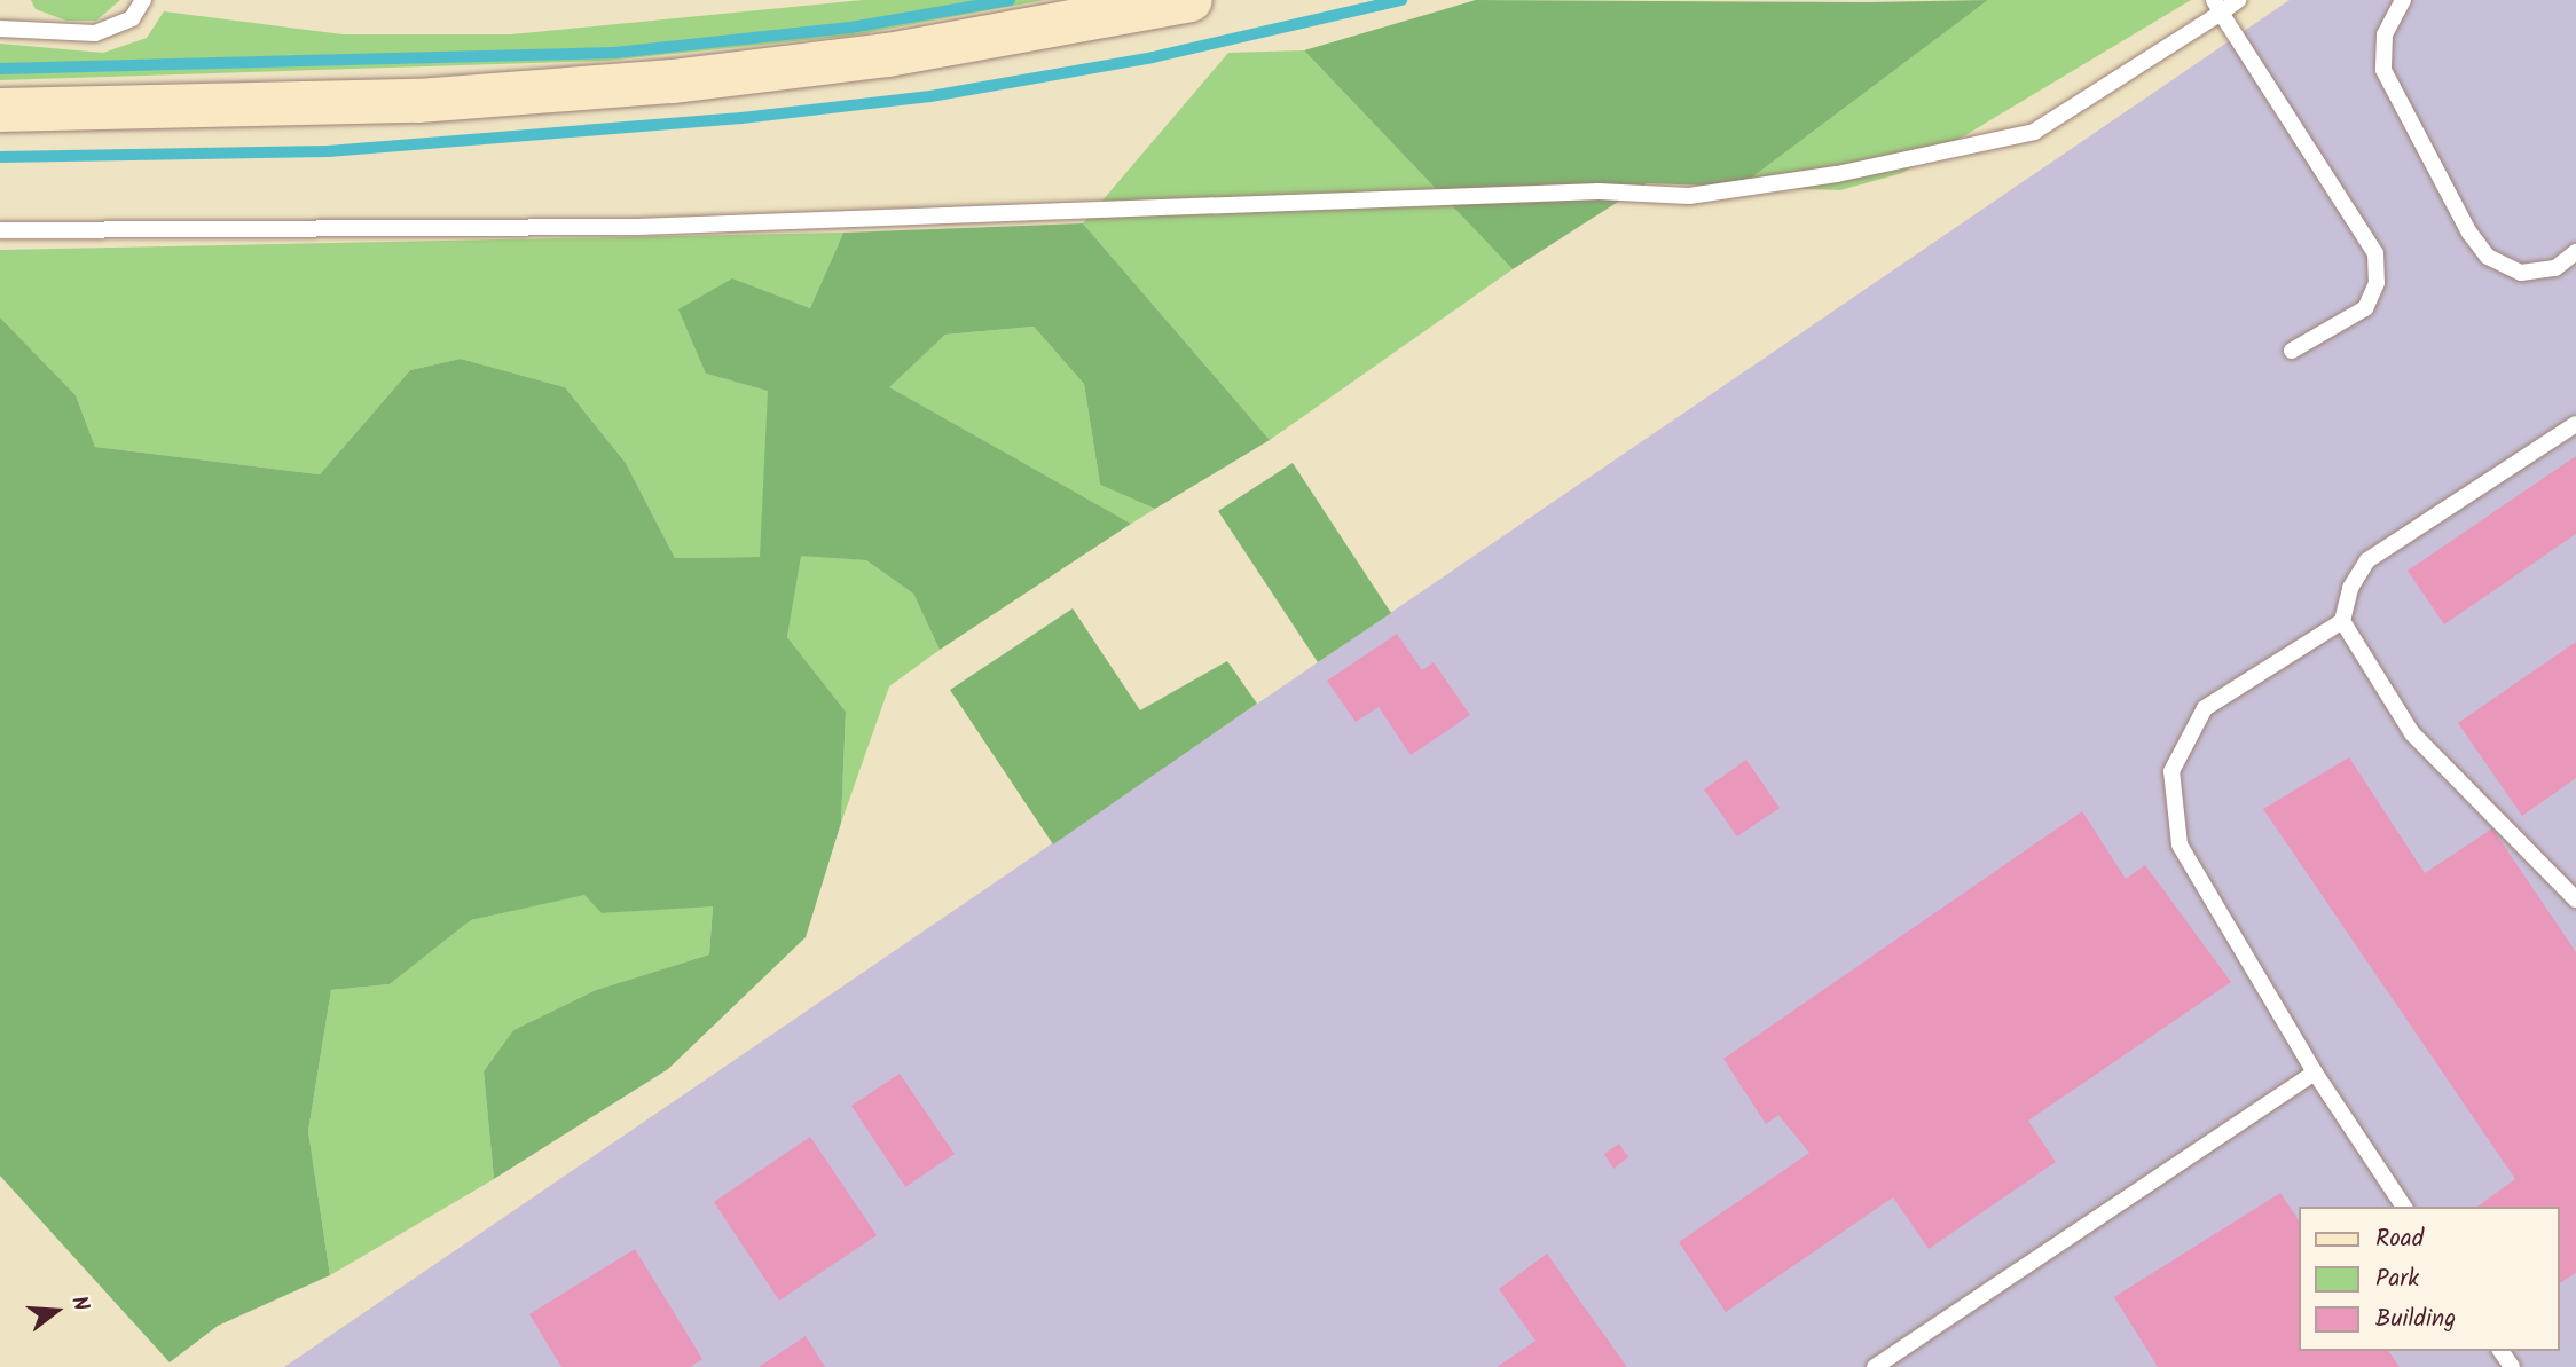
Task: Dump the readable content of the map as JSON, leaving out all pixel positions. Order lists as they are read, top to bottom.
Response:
{
  "legend": ["Road", "Park", "Building"],
  "north": "right"
}
